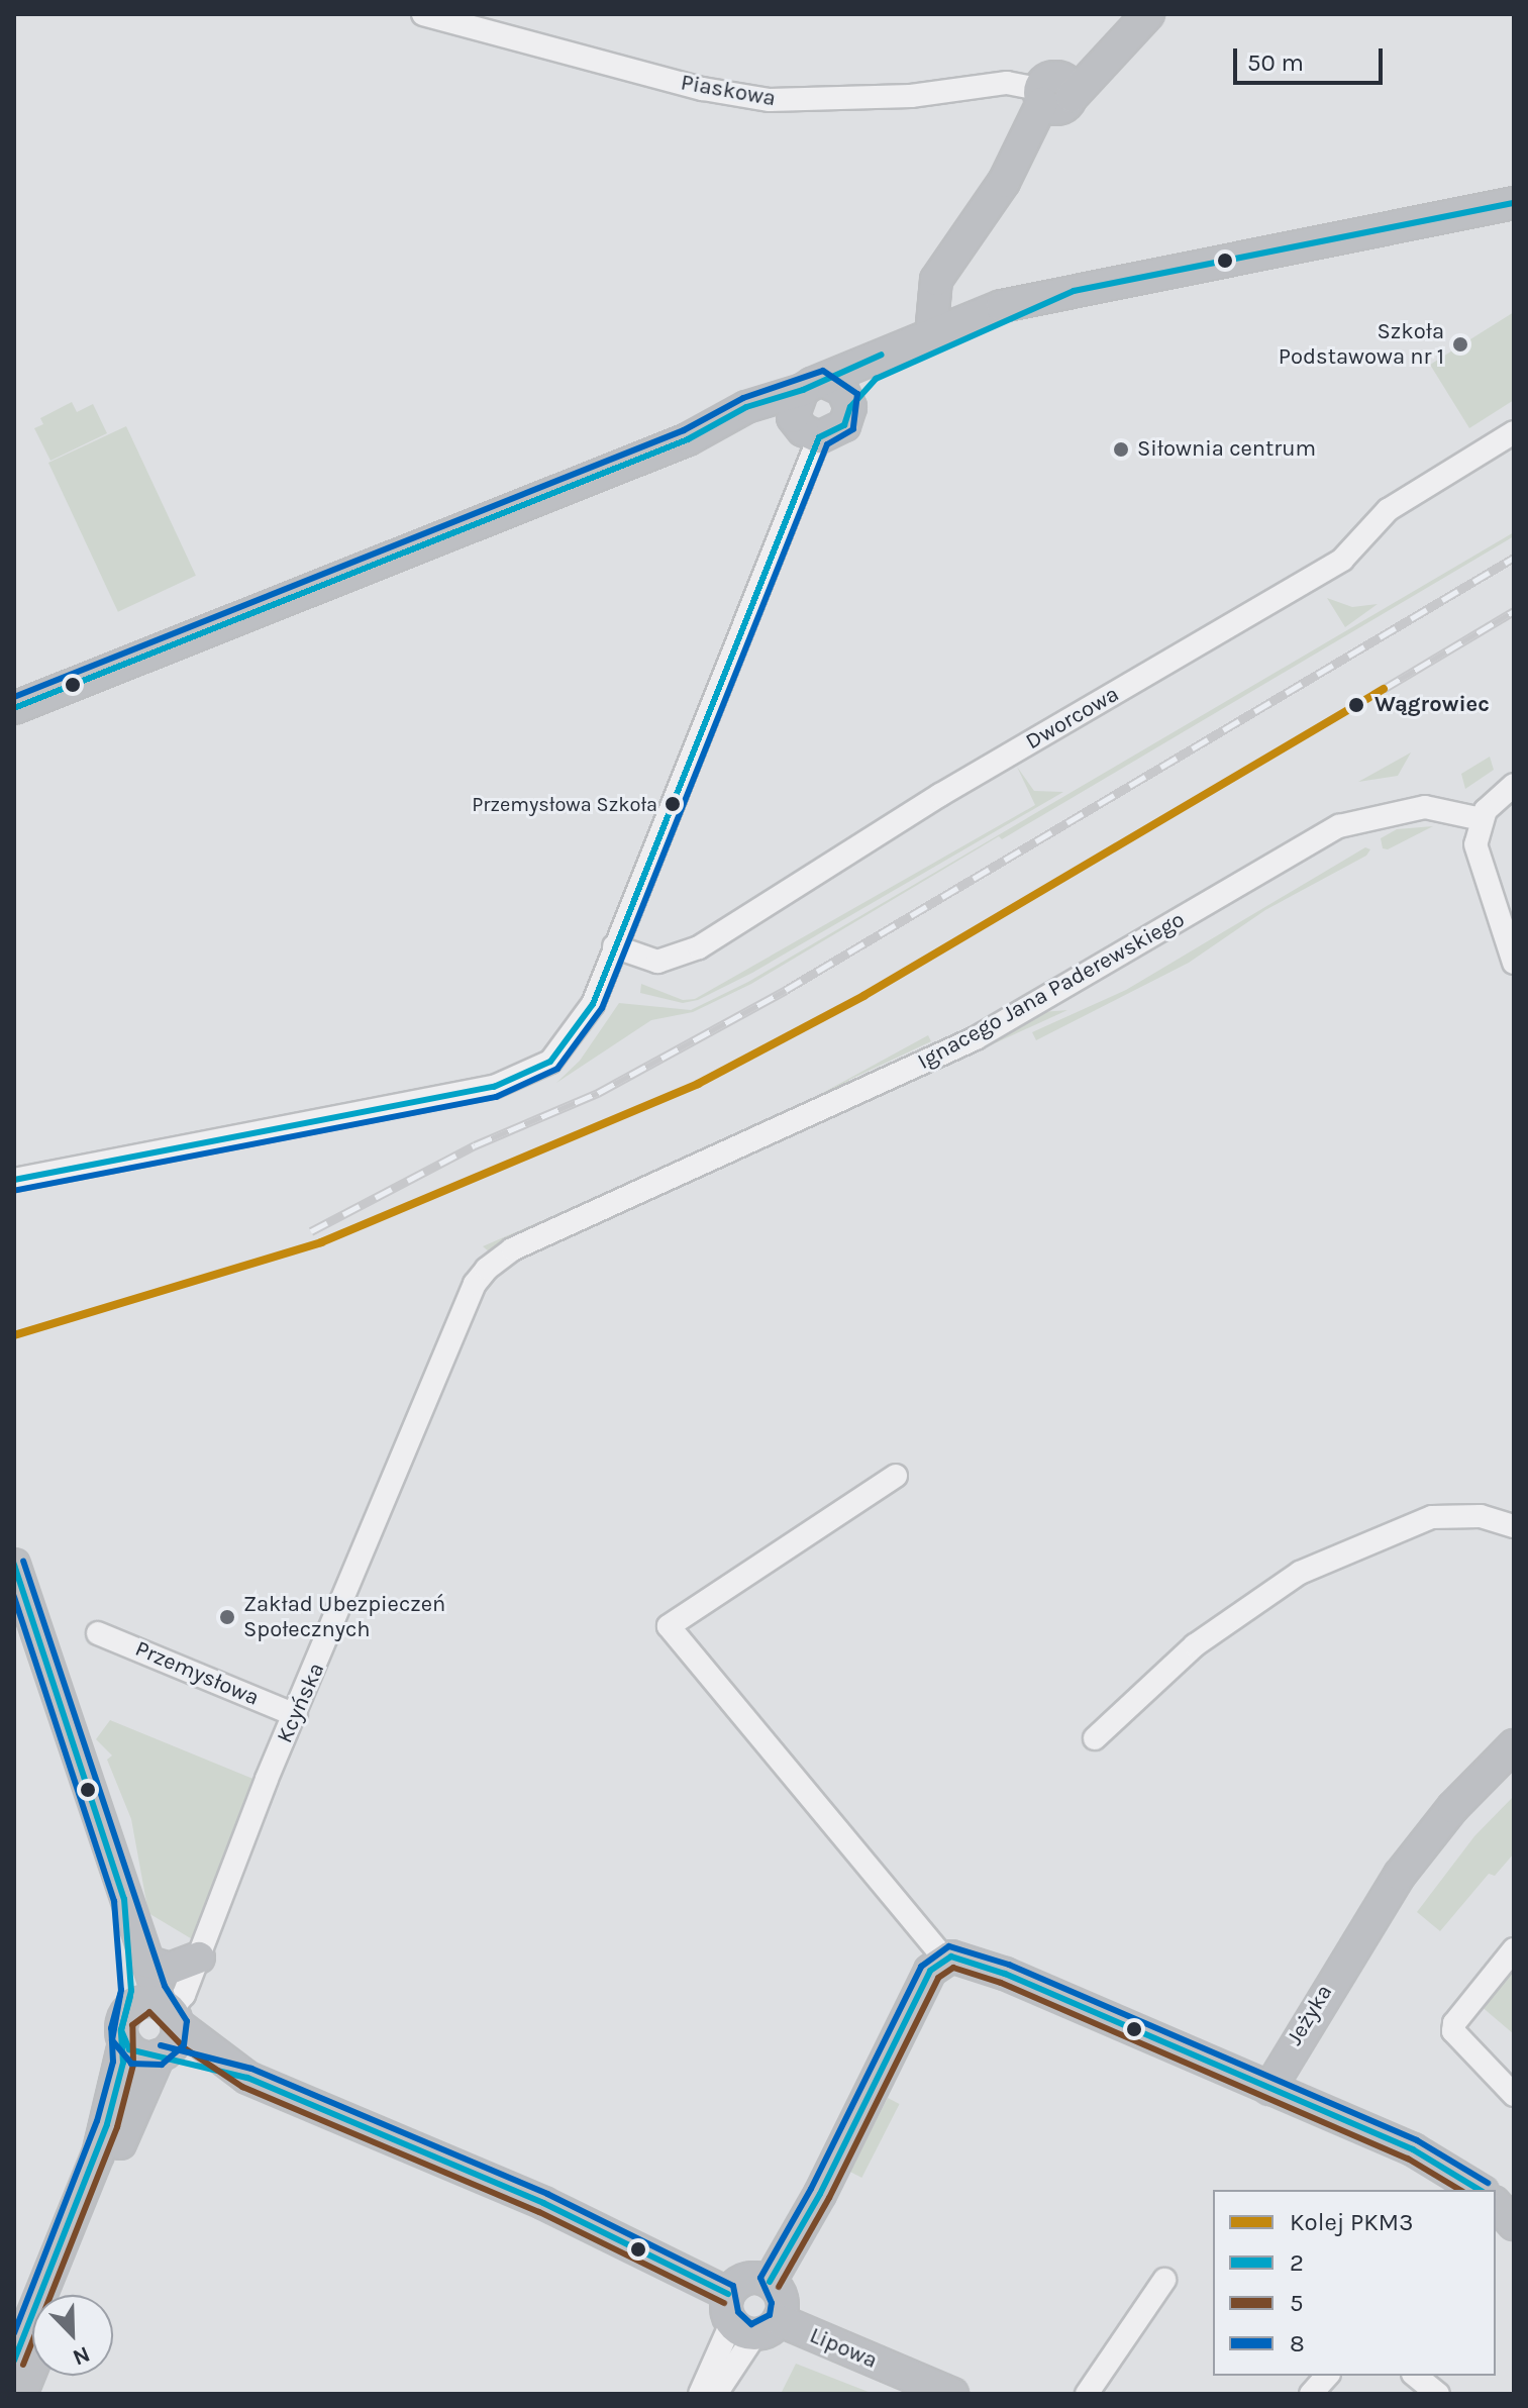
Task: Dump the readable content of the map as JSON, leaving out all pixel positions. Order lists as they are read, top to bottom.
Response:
{
  "streets": {
    "street": [
      "Piaskowa",
      "Dworcowa",
      "Ignacego Jana Paderewskiego",
      "Przemysłowa",
      "Kcyńska",
      "Jeżyka",
      "Lipowa"
    ]
  },
  "crossings": [
    ["Ignacego Jana Paderewskiego", "Kcyńska"],
    ["Przemysłowa", "Kcyńska"],
    ["Kcyńska", "Lipowa"]
  ],
  "places": [
    "Szkoła Podstawowa nr 1",
    "Siłownia centrum",
    "Wągrowiec",
    "Przemysłowa Szkoła",
    "Zakład Ubezpieczeń Społecznych"
  ],
  "lines": [
    "transit line 2",
    "transit line 8",
    "rail line PKM3",
    "transit line 5"
  ],
  "legend": [
    "Kolej PKM3",
    "2",
    "5",
    "8"
  ],
  "scale_bar": "50 m",
  "north": "bottom right"
}
